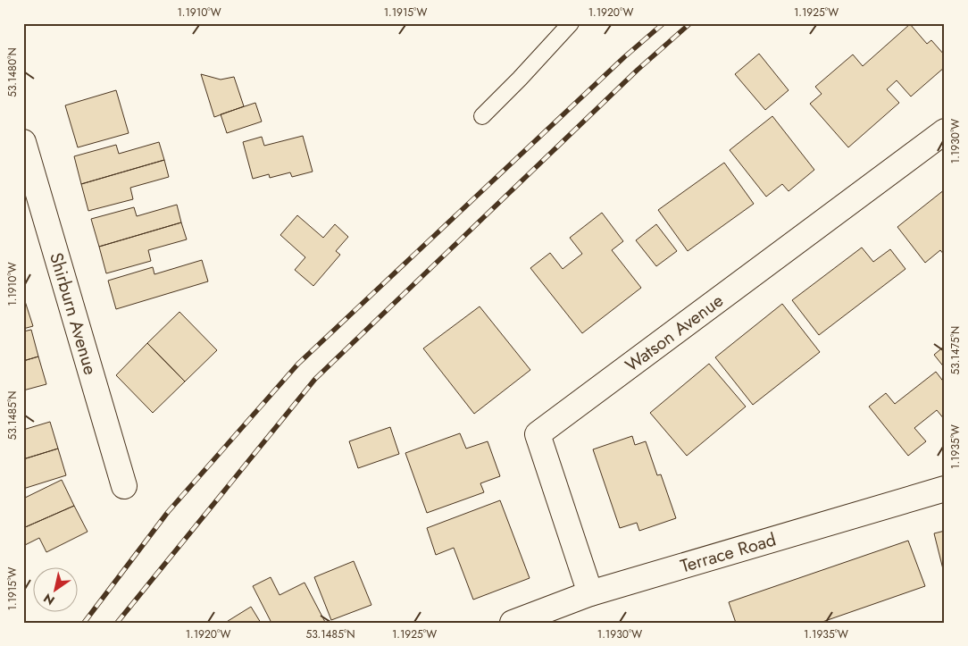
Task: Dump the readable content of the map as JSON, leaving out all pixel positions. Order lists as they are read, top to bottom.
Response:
{
  "streets": {
    "street": ["Shirburn Avenue", "Watson Avenue", "Terrace Road"]
  },
  "crossings": [
    ["Watson Avenue", "Terrace Road"]
  ],
  "north": "bottom left",
  "coordinates": [
    "1.1910°W",
    "1.1915°W",
    "1.1920°W",
    "1.1925°W",
    "53.1480°N",
    "1.1930°W",
    "53.1475°N",
    "53.1485°N",
    "1.1935°W"
  ]
}
